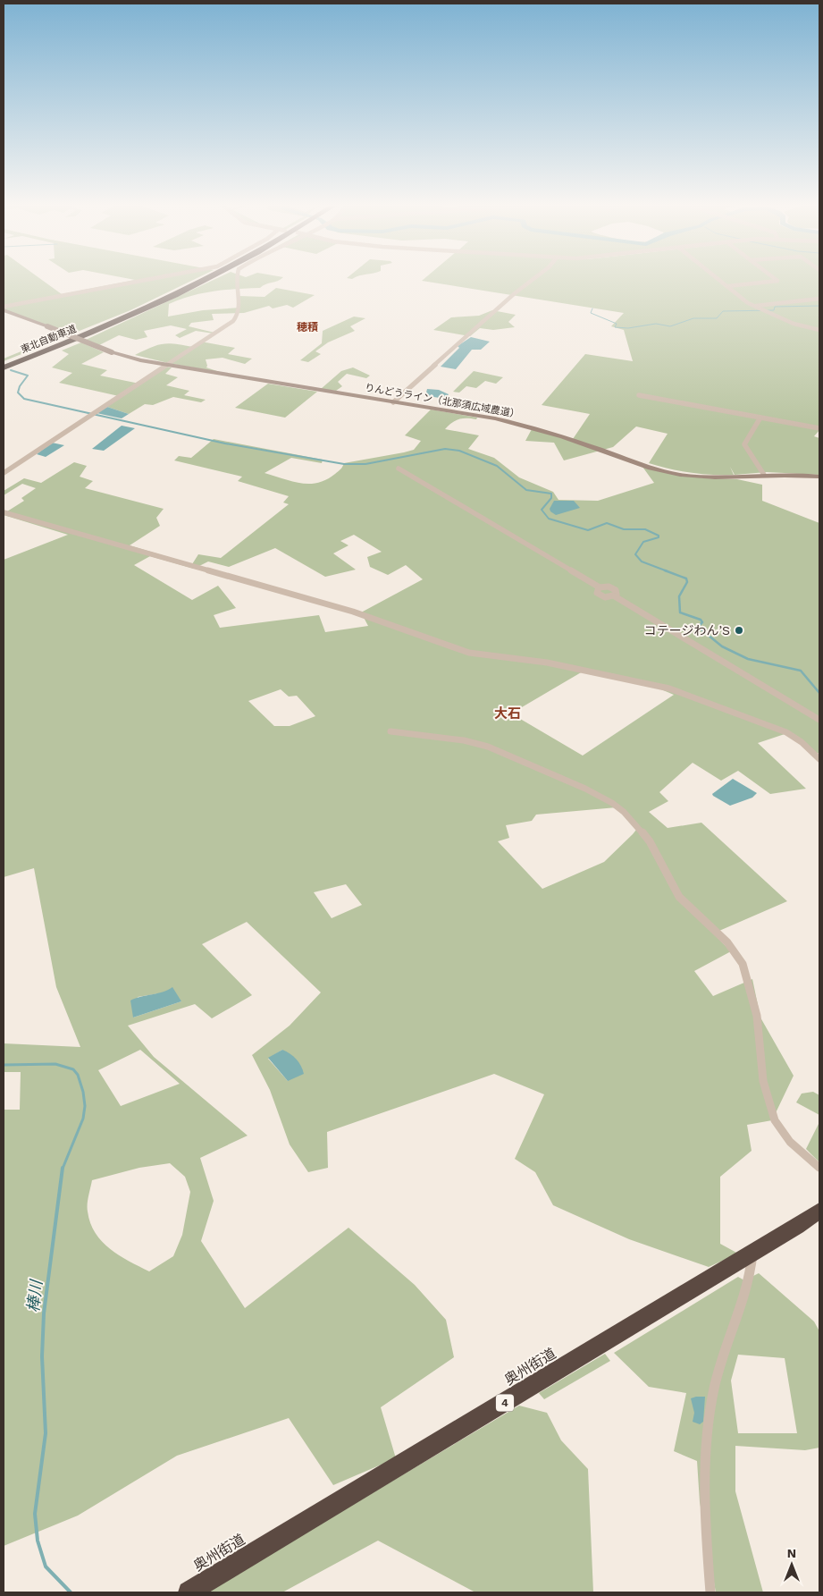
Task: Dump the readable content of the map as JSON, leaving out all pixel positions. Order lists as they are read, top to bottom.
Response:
{
  "streets": {
    "highway": ["東北自動車道", "奥州街道", "4"],
    "street": ["りんどうライン（北那須広域農道）"]
  },
  "districts": ["穂積", "大石"],
  "water": ["棒川"],
  "places": ["コテージわん’S"],
  "north": "top"
}
